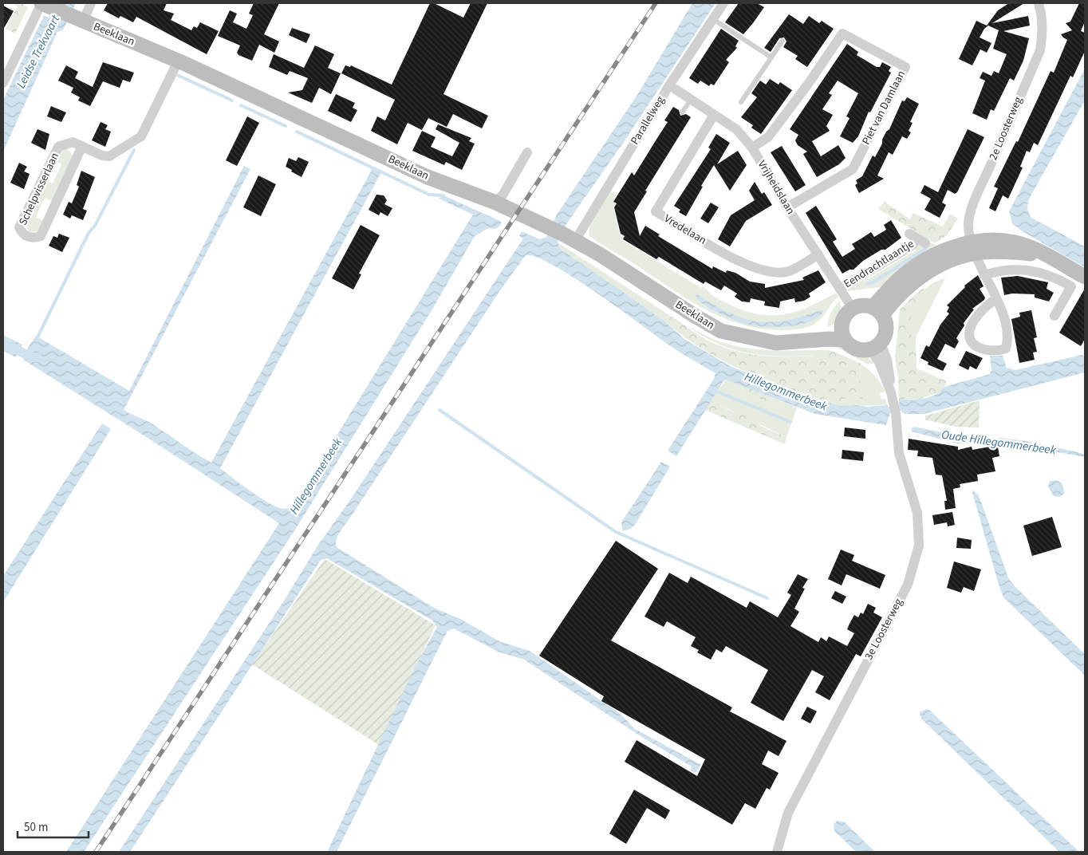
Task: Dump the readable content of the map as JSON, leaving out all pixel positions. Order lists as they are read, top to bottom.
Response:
{
  "streets": {
    "main road": ["Beeklaan"],
    "street": [
      "Piet van Damlaan",
      "Parallelweg",
      "2e Loosterweg",
      "Vrijheidslaan",
      "Schelpvisserlaan",
      "Vredelaan",
      "Eendrachtlaantje",
      "3e Loosterweg"
    ]
  },
  "crossings": [
    ["Beeklaan", "Parallelweg"],
    ["Beeklaan", "Vrijheidslaan"],
    ["Beeklaan", "Schelpvisserlaan"],
    ["Beeklaan", "3e Loosterweg"],
    ["Piet van Damlaan", "Vrijheidslaan"],
    ["Vrijheidslaan", "Vredelaan"],
    ["Vrijheidslaan", "Eendrachtlaantje"],
    ["Vrijheidslaan", "3e Loosterweg"]
  ],
  "water": ["Leidse Trekvaart", "Hillegommerbeek", "Oude Hillegommerbeek"],
  "scale_bar": "50 m"
}
